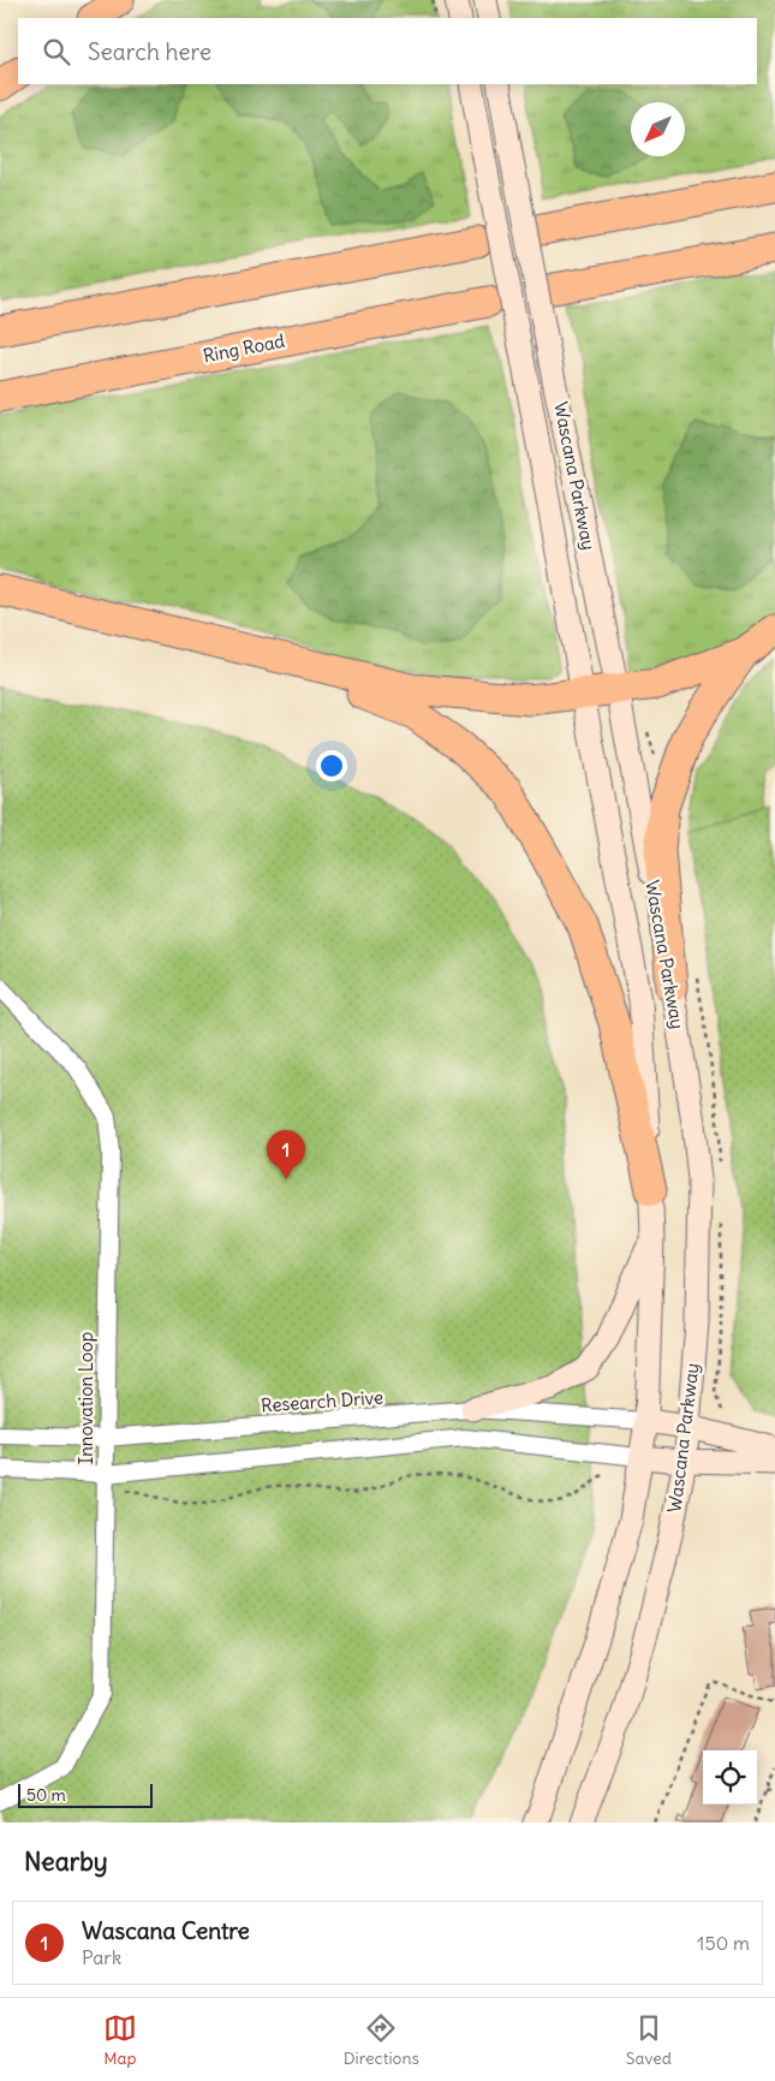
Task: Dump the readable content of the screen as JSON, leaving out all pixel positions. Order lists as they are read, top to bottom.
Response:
{
  "streets": {
    "highway": ["Ring Road"],
    "main road": ["Wascana Parkway"],
    "street": ["Innovation Loop", "Research Drive"]
  },
  "crossings": [
    ["Wascana Parkway", "Research Drive"],
    ["Innovation Loop", "Research Drive"]
  ],
  "scale_bar": "50 m",
  "north": "bottom left",
  "page": {
    "search": "Search here",
    "pins": "1",
    "scale": "50 m",
    "heading": "Nearby",
    "list": [
      {
        "mark": "1",
        "name": "Wascana Centre",
        "note": "Park",
        "value": "150 m"
      }
    ],
    "nav": ["Map", "Directions", "Saved"]
  }
}
